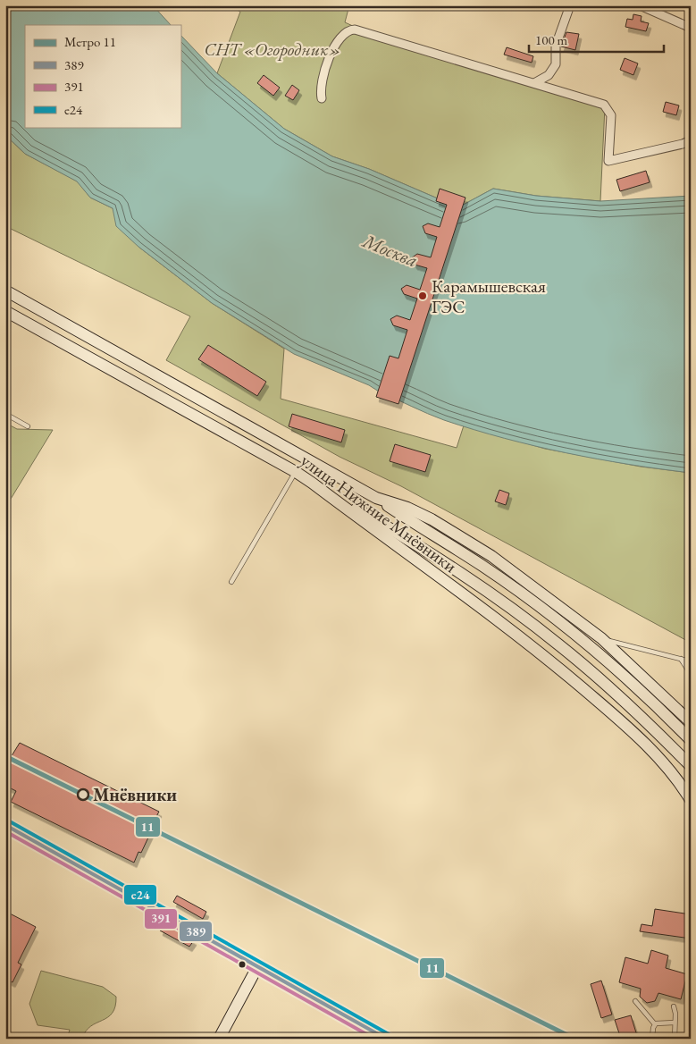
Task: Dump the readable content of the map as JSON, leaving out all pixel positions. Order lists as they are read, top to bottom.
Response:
{
  "streets": {
    "main road": ["улица Нижние Мнёвники"]
  },
  "water": ["Москва"],
  "parks": ["СНТ «Огородник»"],
  "places": ["Карамышевская ГЭС", "Мнёвники"],
  "lines": [
    "metro line 11",
    "transit line е24",
    "transit line 389",
    "transit line 391"
  ],
  "legend": [
    "Метро 11",
    "389",
    "391",
    "е24"
  ],
  "scale_bar": "100 m"
}
